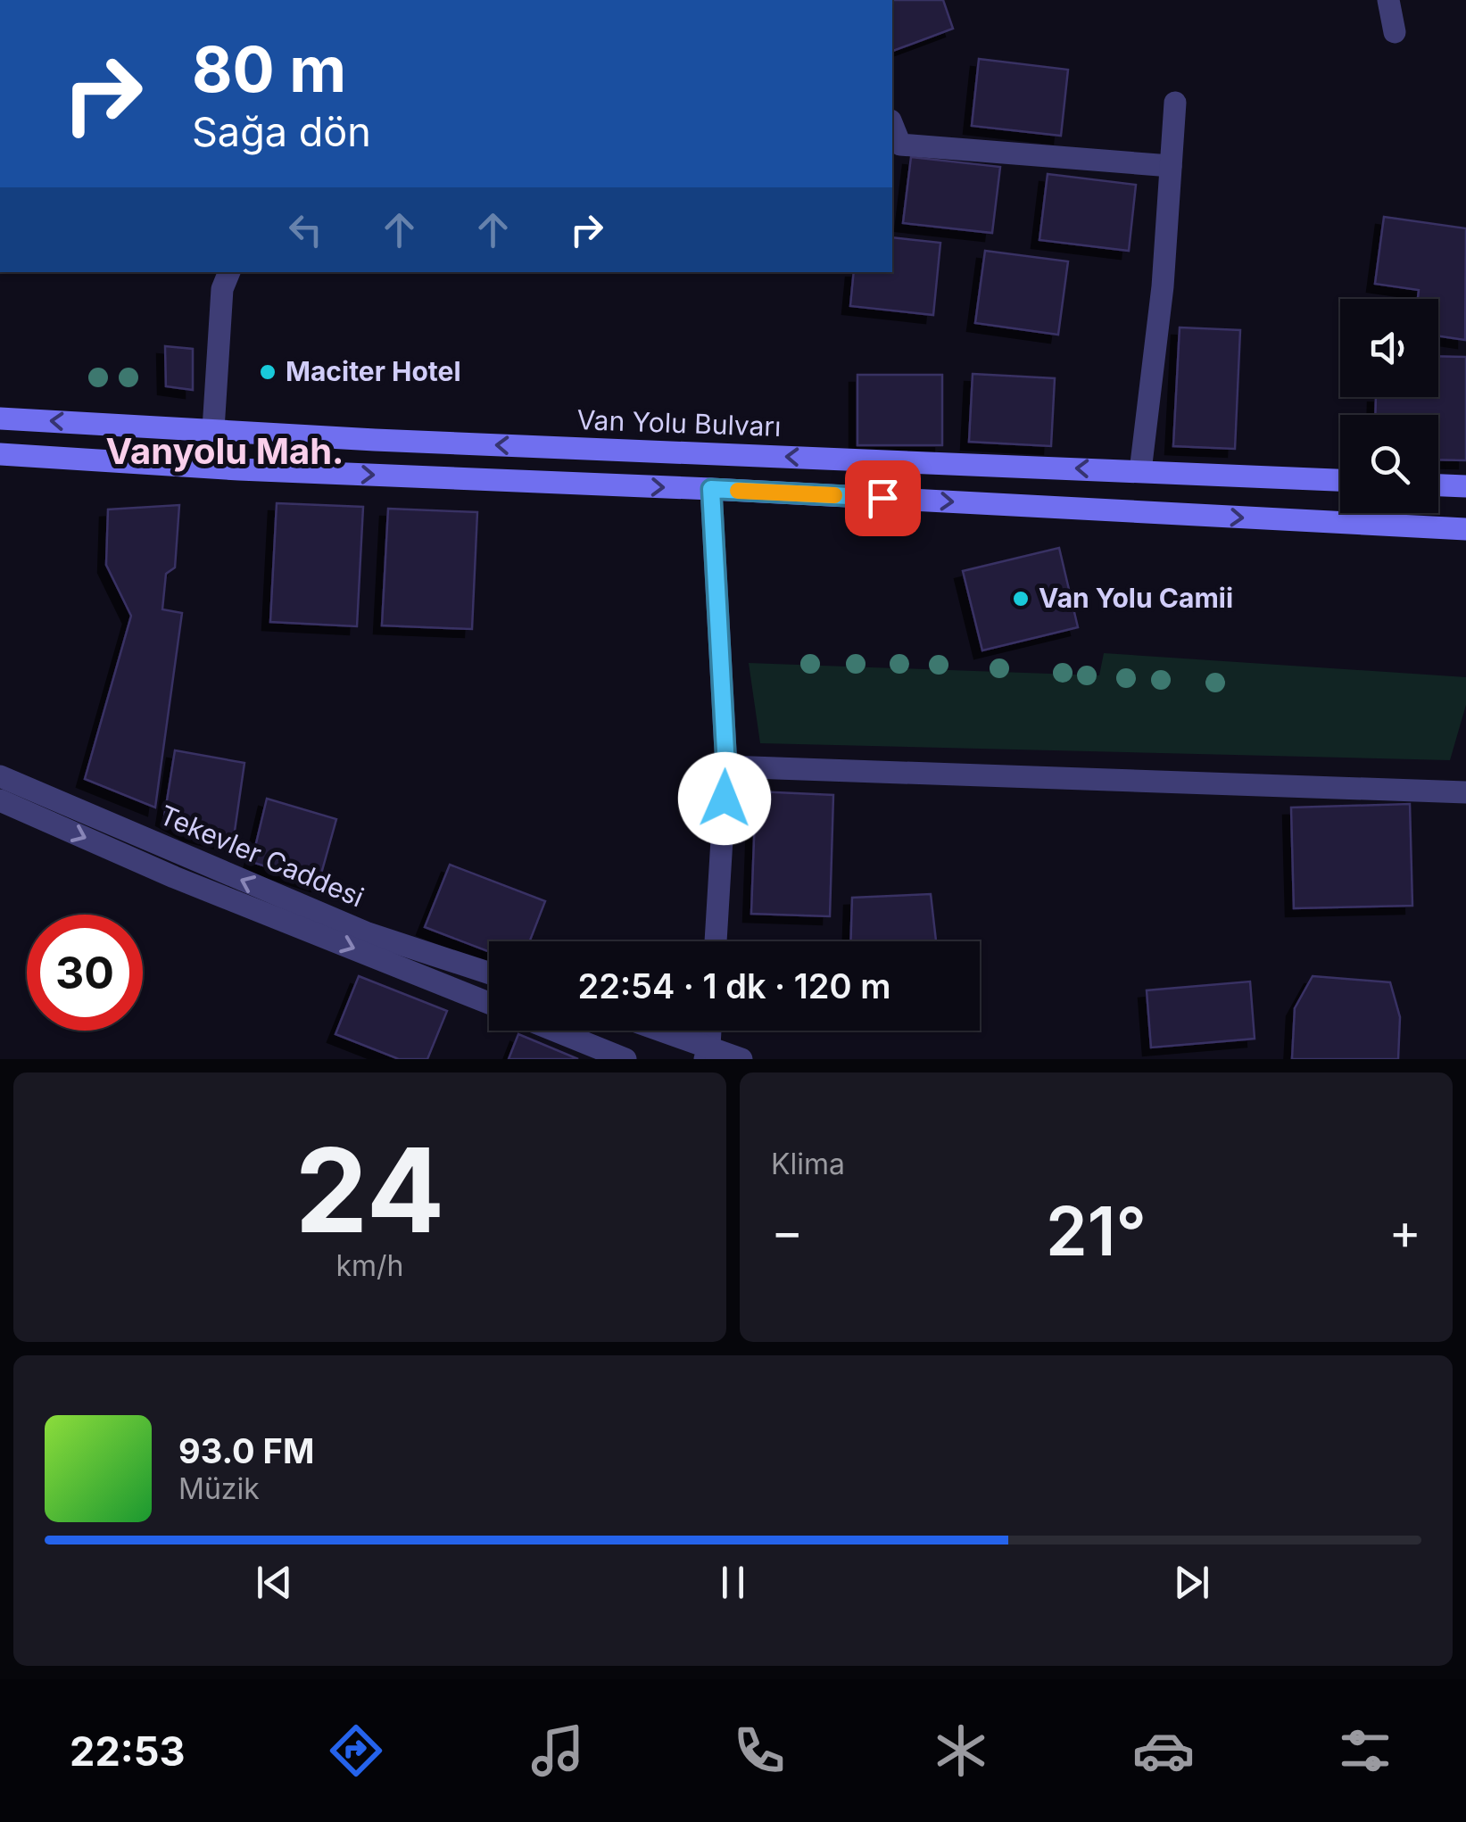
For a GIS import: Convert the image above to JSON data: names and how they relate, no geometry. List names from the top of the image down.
{
  "streets": {
    "main road": ["Van Yolu Bulvarı"],
    "street": ["Tekevler Caddesi"]
  },
  "districts": ["Vanyolu Mah."],
  "places": ["Maciter Hotel", "Van Yolu Camii"],
  "page": {
    "turn": ["80 m", "Sağa dön"],
    "limit": "30",
    "trip": "22:54 · 1 dk · 120 m",
    "tile": [
      ["24", "km/h"],
      "Klima"
    ],
    "heat": ["−", "21°", "+"],
    "song": ["93.0 FM", "Müzik"],
    "tabs": "22:53"
  }
}
